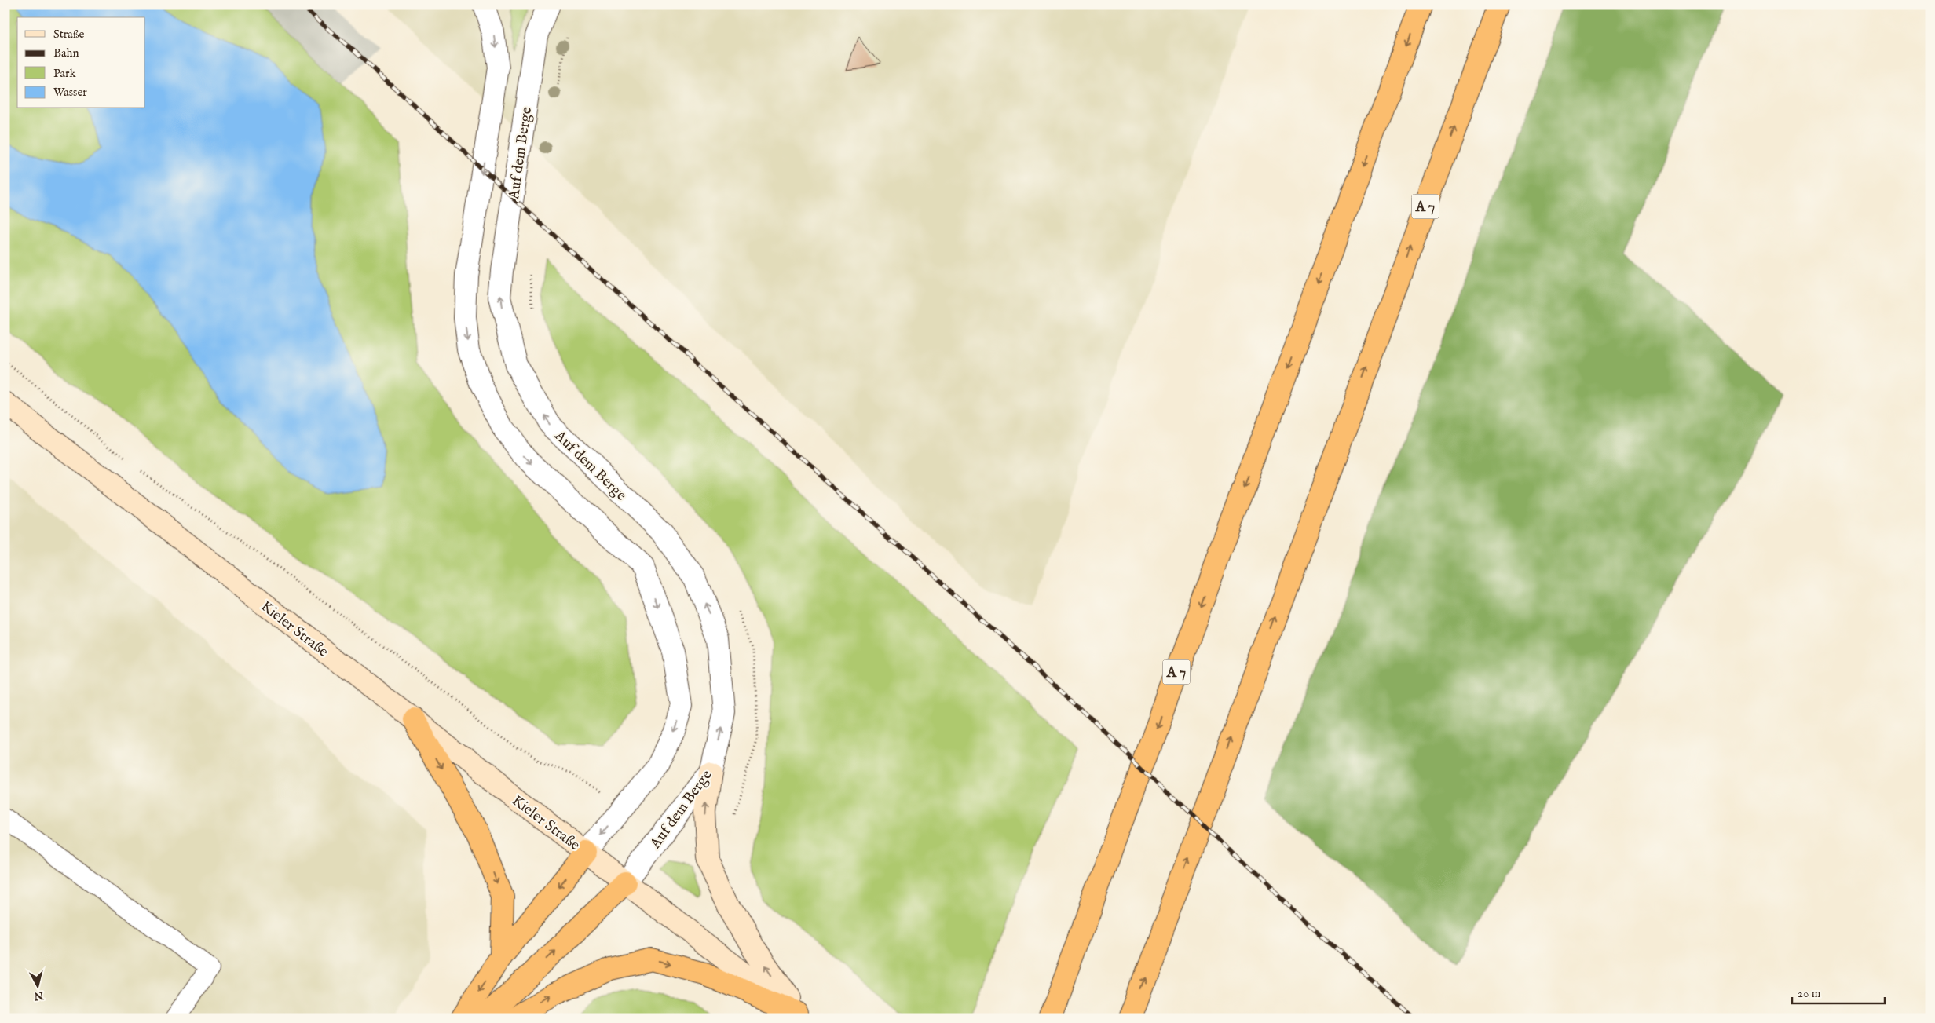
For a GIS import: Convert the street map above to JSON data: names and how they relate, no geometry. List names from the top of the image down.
{
  "streets": {
    "highway": ["A 7"],
    "main road": ["Kieler Straße"],
    "street": ["Auf dem Berge"]
  },
  "crossings": [
    ["Auf dem Berge", "Kieler Straße"]
  ],
  "legend": [
    "Straße",
    "Bahn",
    "Park",
    "Wasser"
  ],
  "scale_bar": "20 m",
  "north": "bottom"
}
